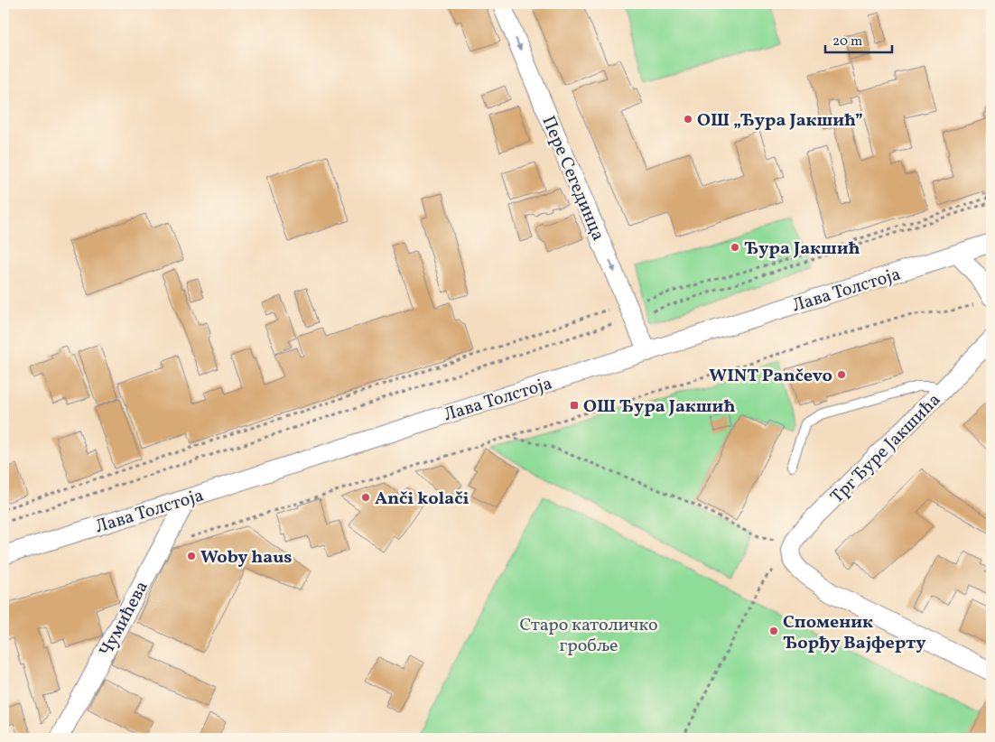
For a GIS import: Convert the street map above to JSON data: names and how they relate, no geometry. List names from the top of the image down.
{
  "streets": {
    "street": [
      "Пере Сегединца",
      "Лава Толстоја",
      "Трг Ђуре Јакшића",
      "Чумићева"
    ]
  },
  "crossings": [
    ["Пере Сегединца", "Лава Толстоја"],
    ["Лава Толстоја", "Чумићева"]
  ],
  "one_way": ["Пере Сегединца"],
  "parks": ["Старо католичко гробље"],
  "places": {
    "other": [
      "ОШ „Ђура Јакшић”",
      "Ђура Јакшић",
      "WINT Pančevo",
      "Anči kolači",
      "Woby haus",
      "Споменик Ђорђу Вајферту"
    ],
    "transit": ["ОШ Ђура Јакшић"]
  },
  "scale_bar": "20 m"
}
